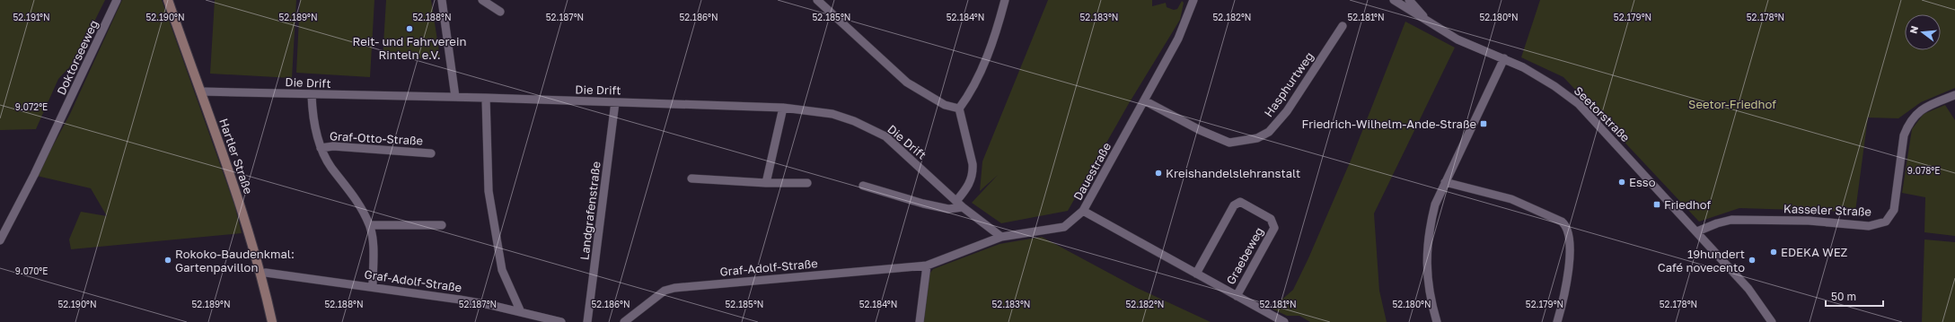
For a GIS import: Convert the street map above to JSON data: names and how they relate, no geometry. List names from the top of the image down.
{
  "streets": {
    "main road": ["Hartler Straße"],
    "street": [
      "Doktorseeweg",
      "Die Drift",
      "Hasphurtweg",
      "Seetorstraße",
      "Graf-Otto-Straße",
      "Dauestraße",
      "Kasseler Straße",
      "Landgrafenstraße",
      "Graebeweg",
      "Graf-Adolf-Straße"
    ]
  },
  "crossings": [
    ["Die Drift", "Graf-Otto-Straße"],
    ["Die Drift", "Hartler Straße"],
    ["Die Drift", "Dauestraße"],
    ["Die Drift", "Landgrafenstraße"],
    ["Hasphurtweg", "Dauestraße"],
    ["Seetorstraße", "Kasseler Straße"],
    ["Graf-Otto-Straße", "Graf-Adolf-Straße"],
    ["Hartler Straße", "Graf-Adolf-Straße"],
    ["Dauestraße", "Graebeweg"],
    ["Dauestraße", "Graf-Adolf-Straße"]
  ],
  "parks": ["Seetor-Friedhof"],
  "places": {
    "other": [
      "Reit- und Fahrverein Rinteln e.V.",
      "Kreishandelslehranstalt",
      "Esso",
      "EDEKA WEZ",
      "Rokoko-Baudenkmal: Gartenpavillon",
      "19hundert Café novecento"
    ],
    "transit": ["Friedrich-Wilhelm-Ande-Straße", "Friedhof"]
  },
  "scale_bar": "50 m",
  "north": "left",
  "coordinates": [
    "52.191°N",
    "52.190°N",
    "52.189°N",
    "52.188°N",
    "52.187°N",
    "52.186°N",
    "52.185°N",
    "52.184°N",
    "52.183°N",
    "52.182°N",
    "52.181°N",
    "52.180°N",
    "52.179°N",
    "52.178°N",
    "9.072°E",
    "9.078°E",
    "9.070°E"
  ]
}
